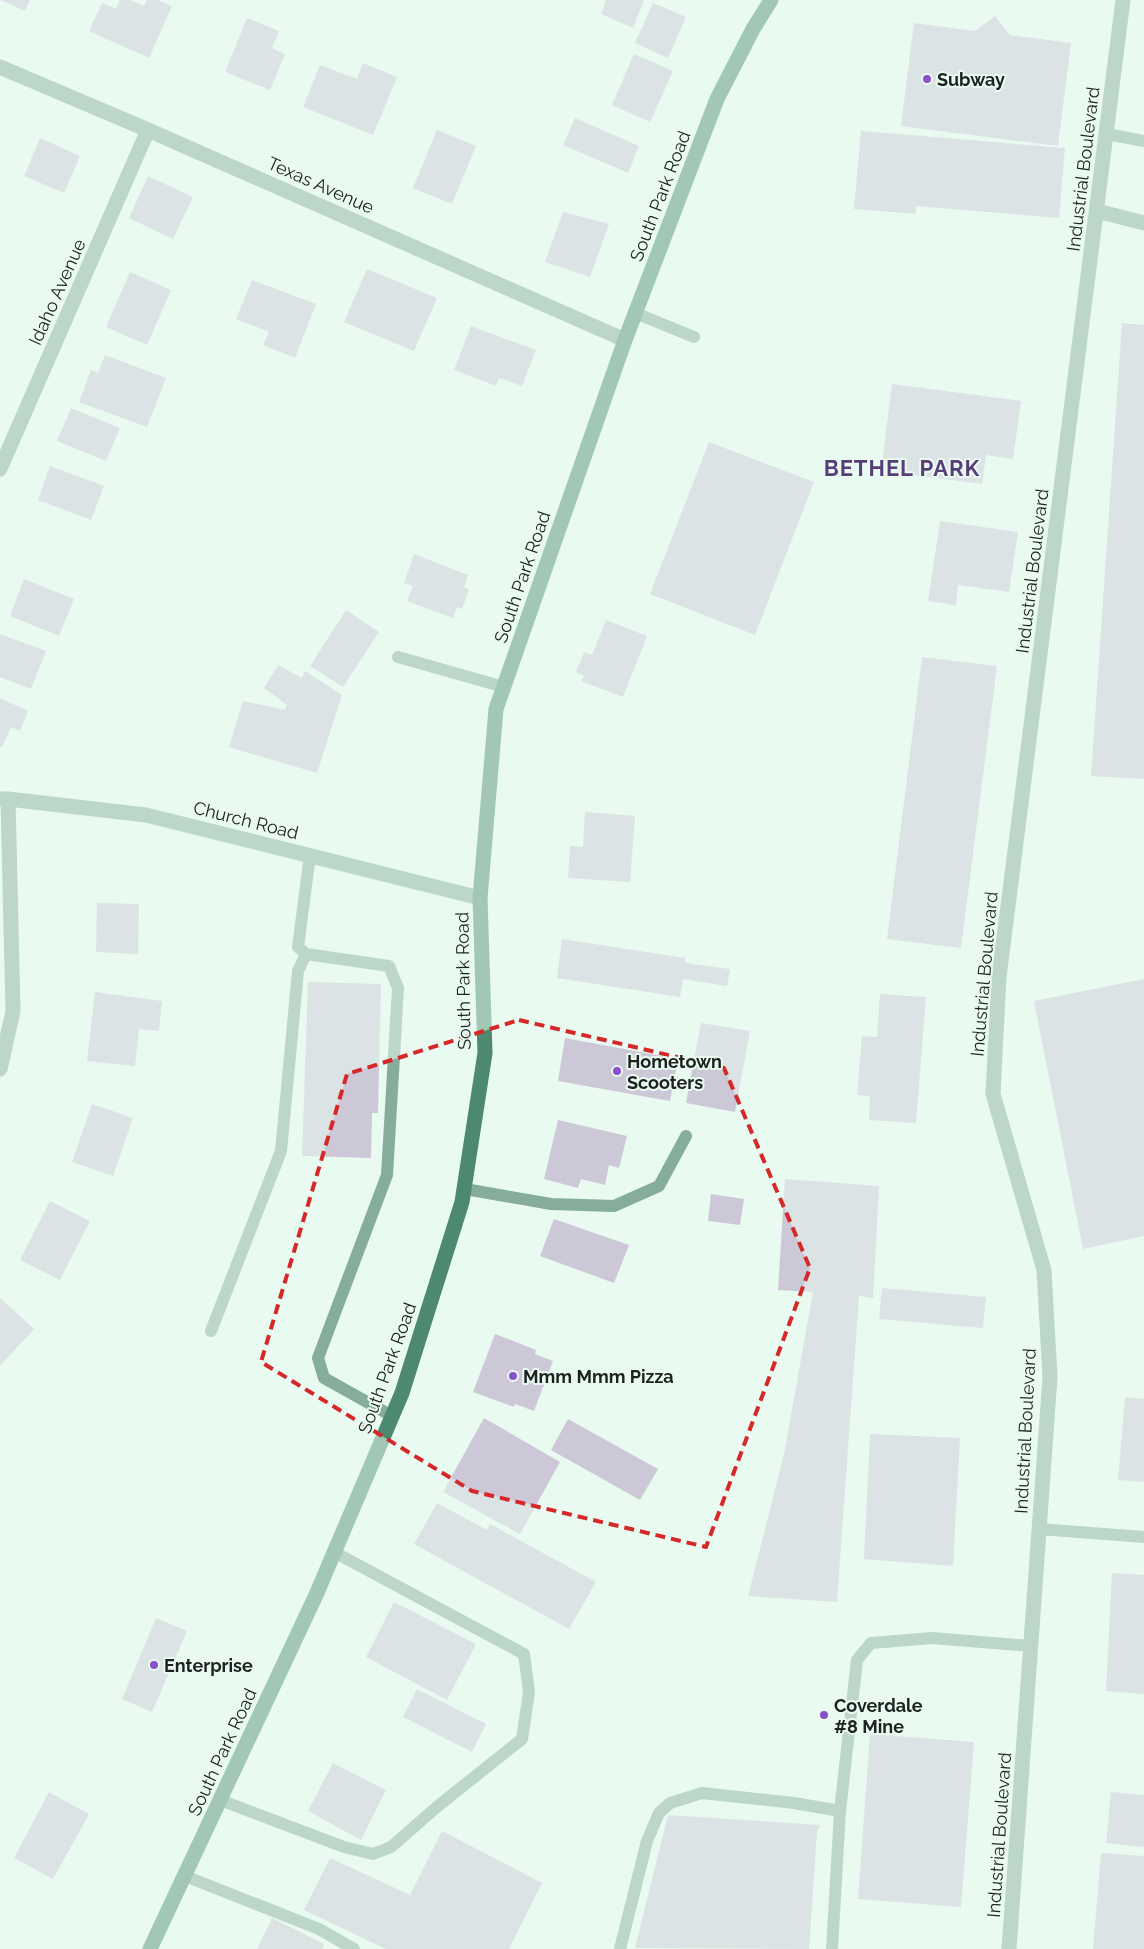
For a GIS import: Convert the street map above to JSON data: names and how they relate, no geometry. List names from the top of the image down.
{
  "streets": {
    "main road": ["South Park Road"],
    "street": [
      "Industrial Boulevard",
      "Texas Avenue",
      "Idaho Avenue",
      "Church Road"
    ]
  },
  "crossings": [
    ["Texas Avenue", "South Park Road"],
    ["Texas Avenue", "Idaho Avenue"],
    ["South Park Road", "Church Road"]
  ],
  "districts": ["BETHEL PARK"],
  "places": [
    "Subway",
    "Hometown Scooters",
    "Mmm Mmm Pizza",
    "Enterprise",
    "Coverdale #8 Mine"
  ]
}
